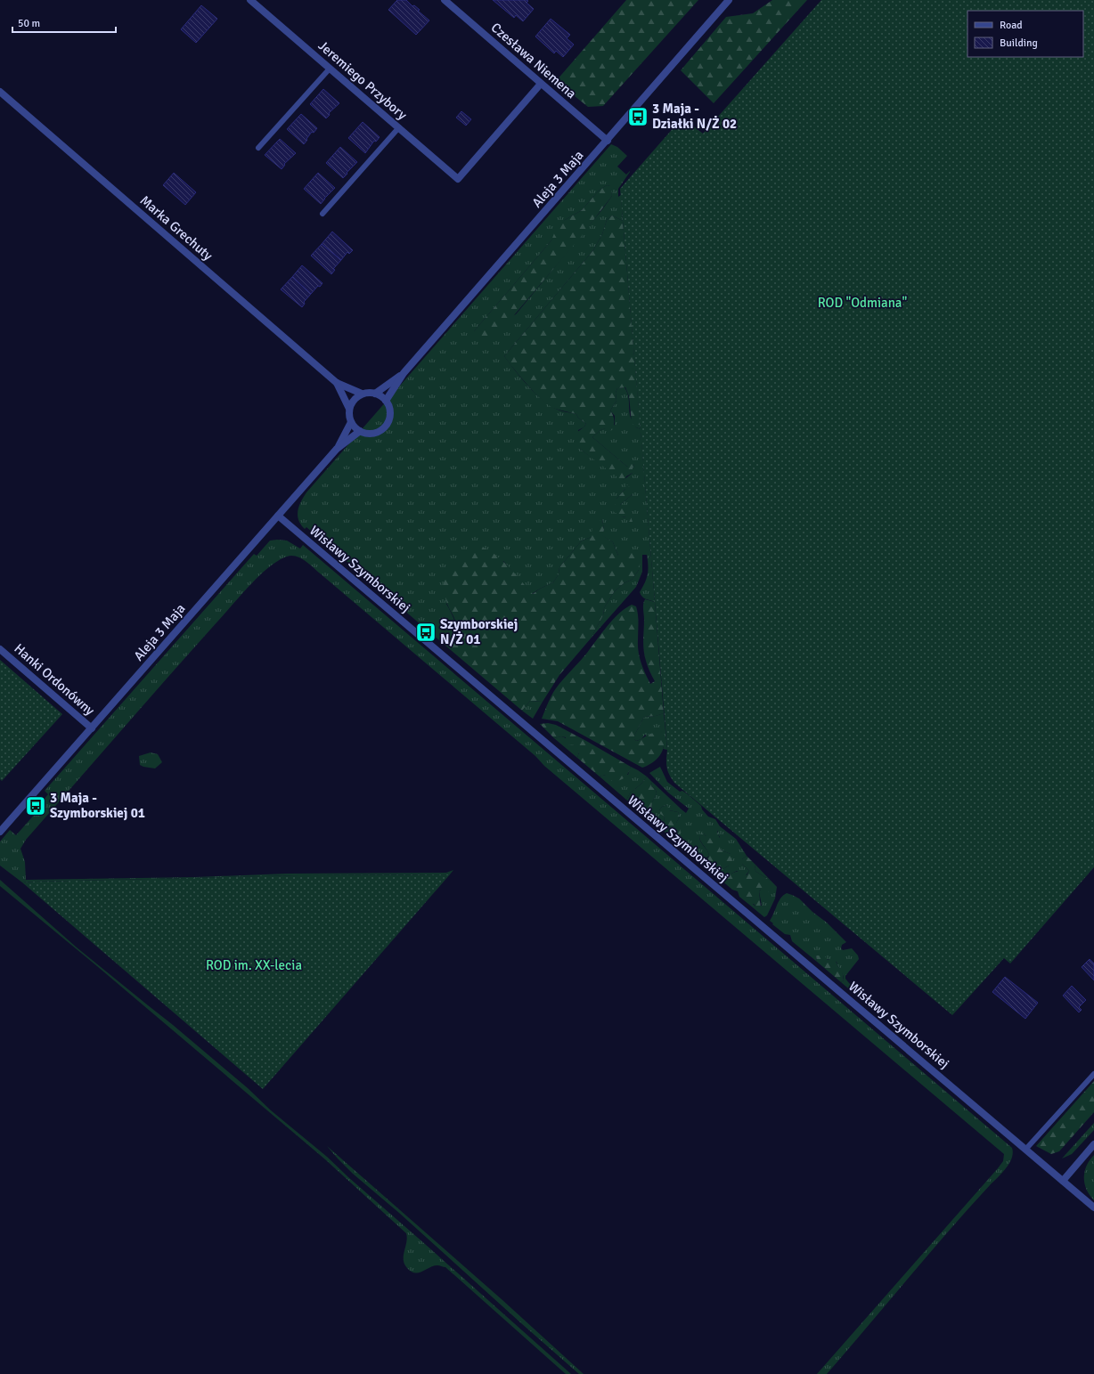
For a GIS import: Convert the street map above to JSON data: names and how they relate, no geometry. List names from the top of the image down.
{
  "streets": {
    "street": [
      "Czesława Niemena",
      "Jeremiego Przybory",
      "Aleja 3 Maja",
      "Marka Grechuty",
      "Wisławy Szymborskiej",
      "Hanki Ordonówny"
    ]
  },
  "crossings": [
    ["Czesława Niemena", "Jeremiego Przybory"],
    ["Czesława Niemena", "Aleja 3 Maja"],
    ["Aleja 3 Maja", "Marka Grechuty"],
    ["Aleja 3 Maja", "Wisławy Szymborskiej"],
    ["Aleja 3 Maja", "Hanki Ordonówny"]
  ],
  "parks": ["ROD \"Odmiana\"", "ROD im. XX-lecia"],
  "places": {
    "bus stop": ["3 Maja - Działki N/Ż 02", "Szymborskiej N/Ż 01", "3 Maja - Szymborskiej 01"]
  },
  "legend": ["Road", "Building"],
  "scale_bar": "50 m"
}
